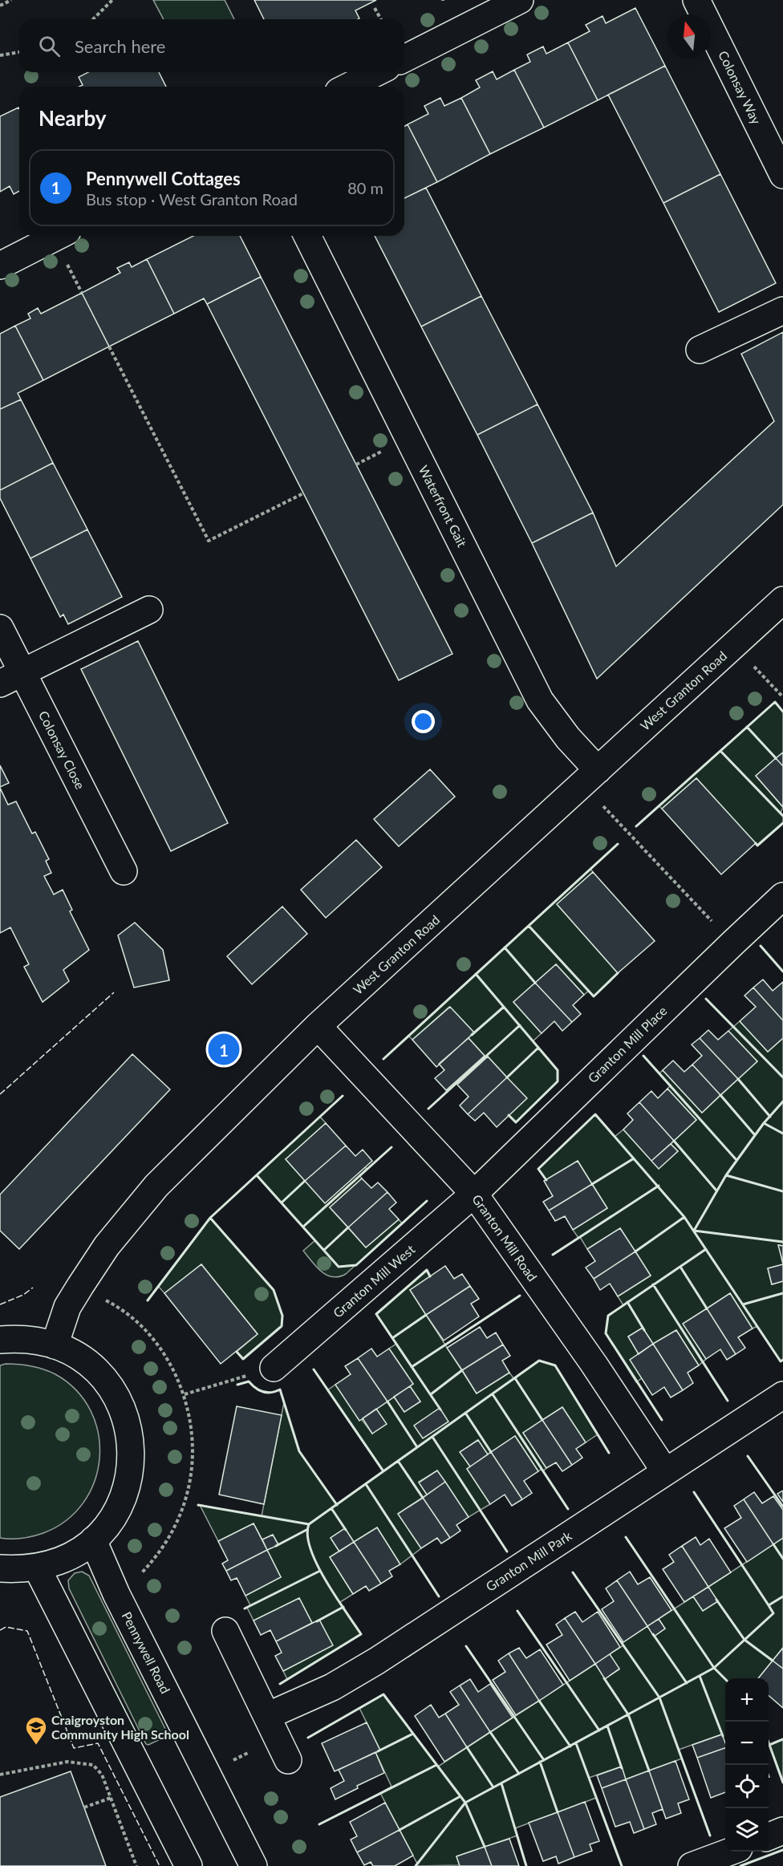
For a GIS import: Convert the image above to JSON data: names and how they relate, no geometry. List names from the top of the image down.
{
  "streets": {
    "street": [
      "Colonsay Way",
      "Waterfront Gait",
      "West Granton Road",
      "Colonsay Close",
      "Granton Mill Place",
      "Granton Mill Road",
      "Granton Mill West",
      "Granton Mill Park",
      "Pennywell Road"
    ]
  },
  "crossings": [
    ["Waterfront Gait", "West Granton Road"],
    ["West Granton Road", "Granton Mill Road"],
    ["Granton Mill Place", "Granton Mill Road"],
    ["Granton Mill Place", "Granton Mill West"],
    ["Granton Mill Road", "Granton Mill West"],
    ["Granton Mill Road", "Granton Mill Park"]
  ],
  "places": {
    "school or university": ["Craigroyston Community High School"]
  },
  "north": "top",
  "page": {
    "search": "Search here",
    "heading": "Nearby",
    "list": [
      {
        "mark": "1",
        "name": "Pennywell Cottages",
        "note": "Bus stop · West Granton Road",
        "value": "80 m"
      }
    ],
    "pins": "1",
    "map_buttons": ["+", "−"]
  }
}
